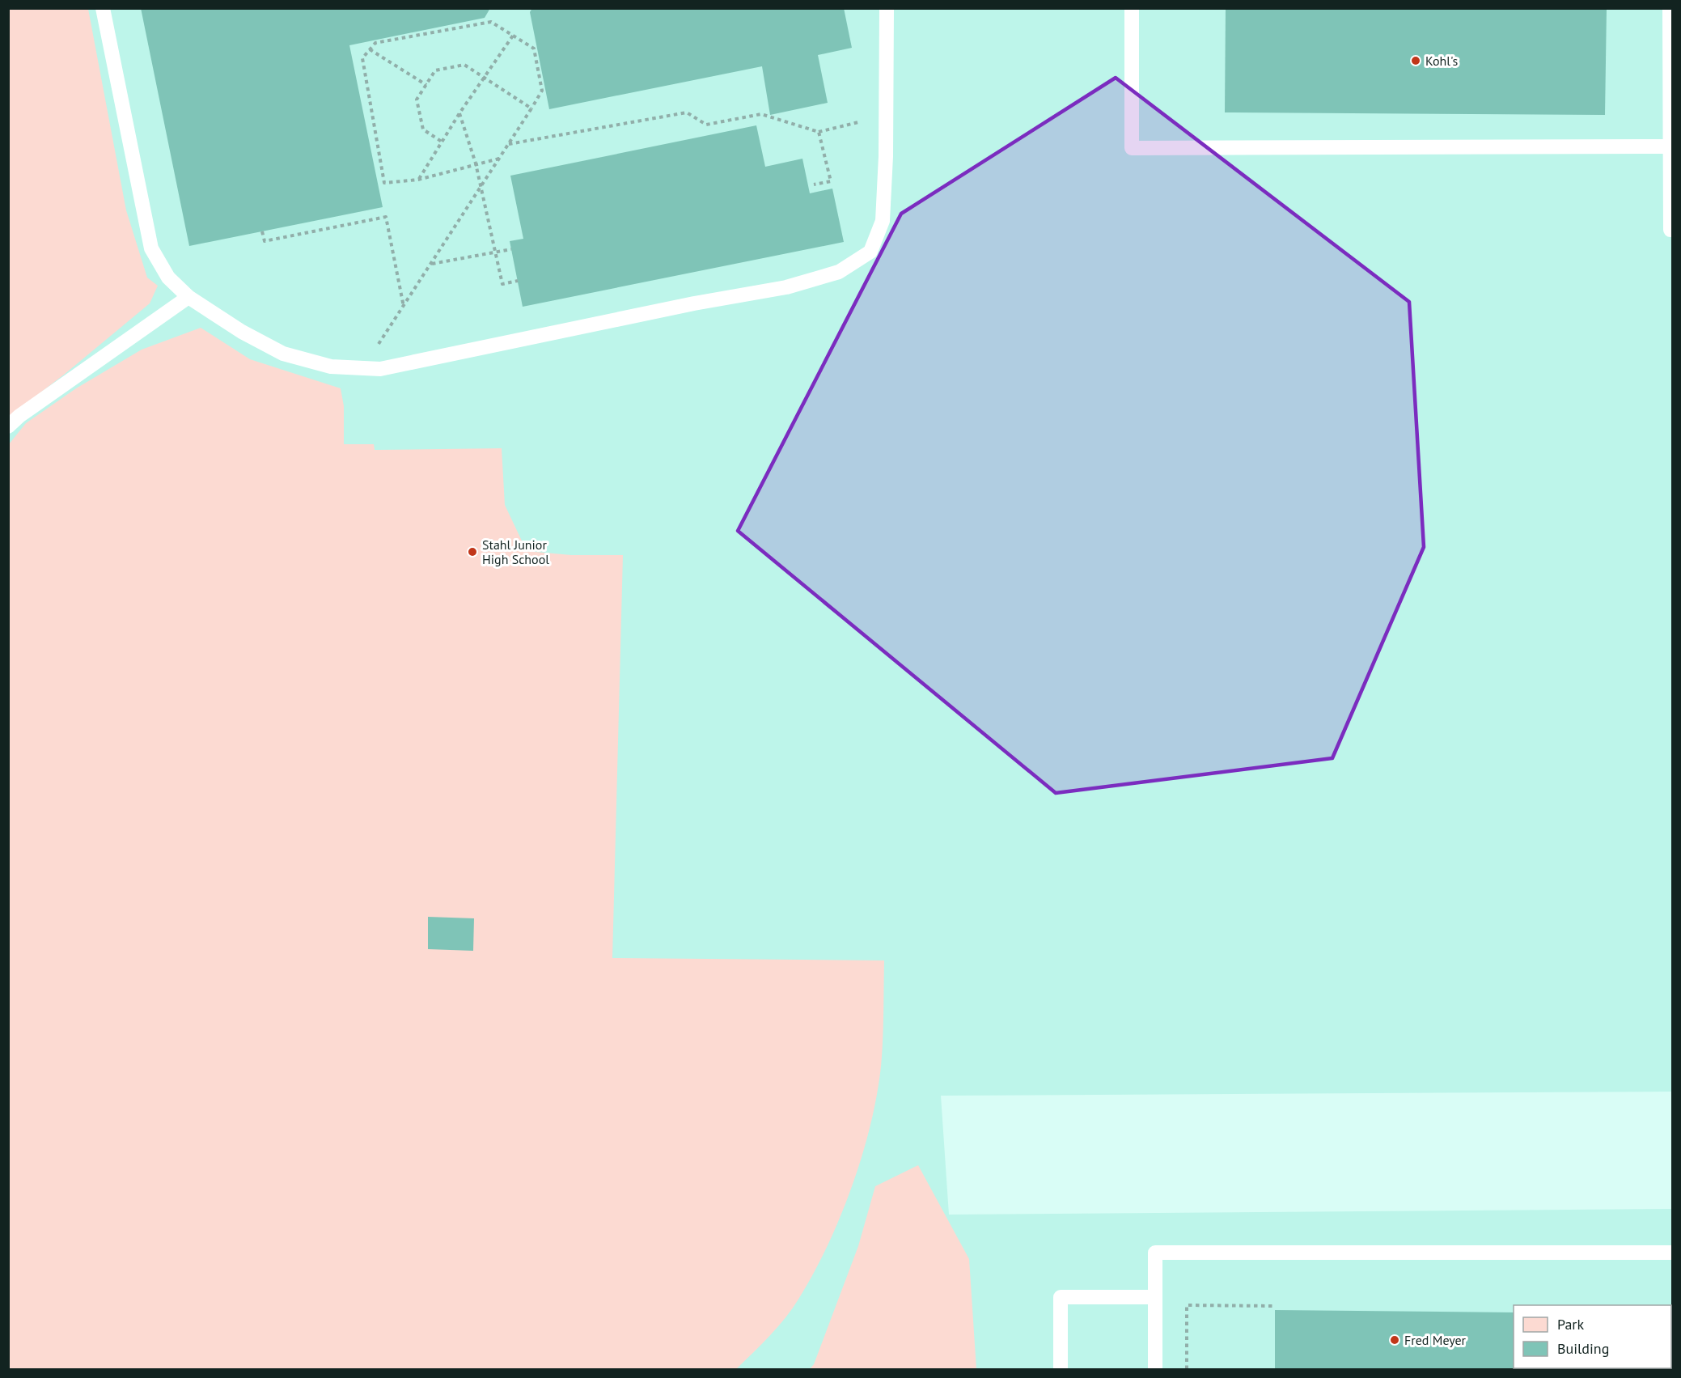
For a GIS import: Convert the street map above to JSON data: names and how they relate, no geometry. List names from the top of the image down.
{
  "places": ["Kohl's", "Stahl Junior High School", "Fred Meyer"],
  "legend": ["Park", "Building"]
}
